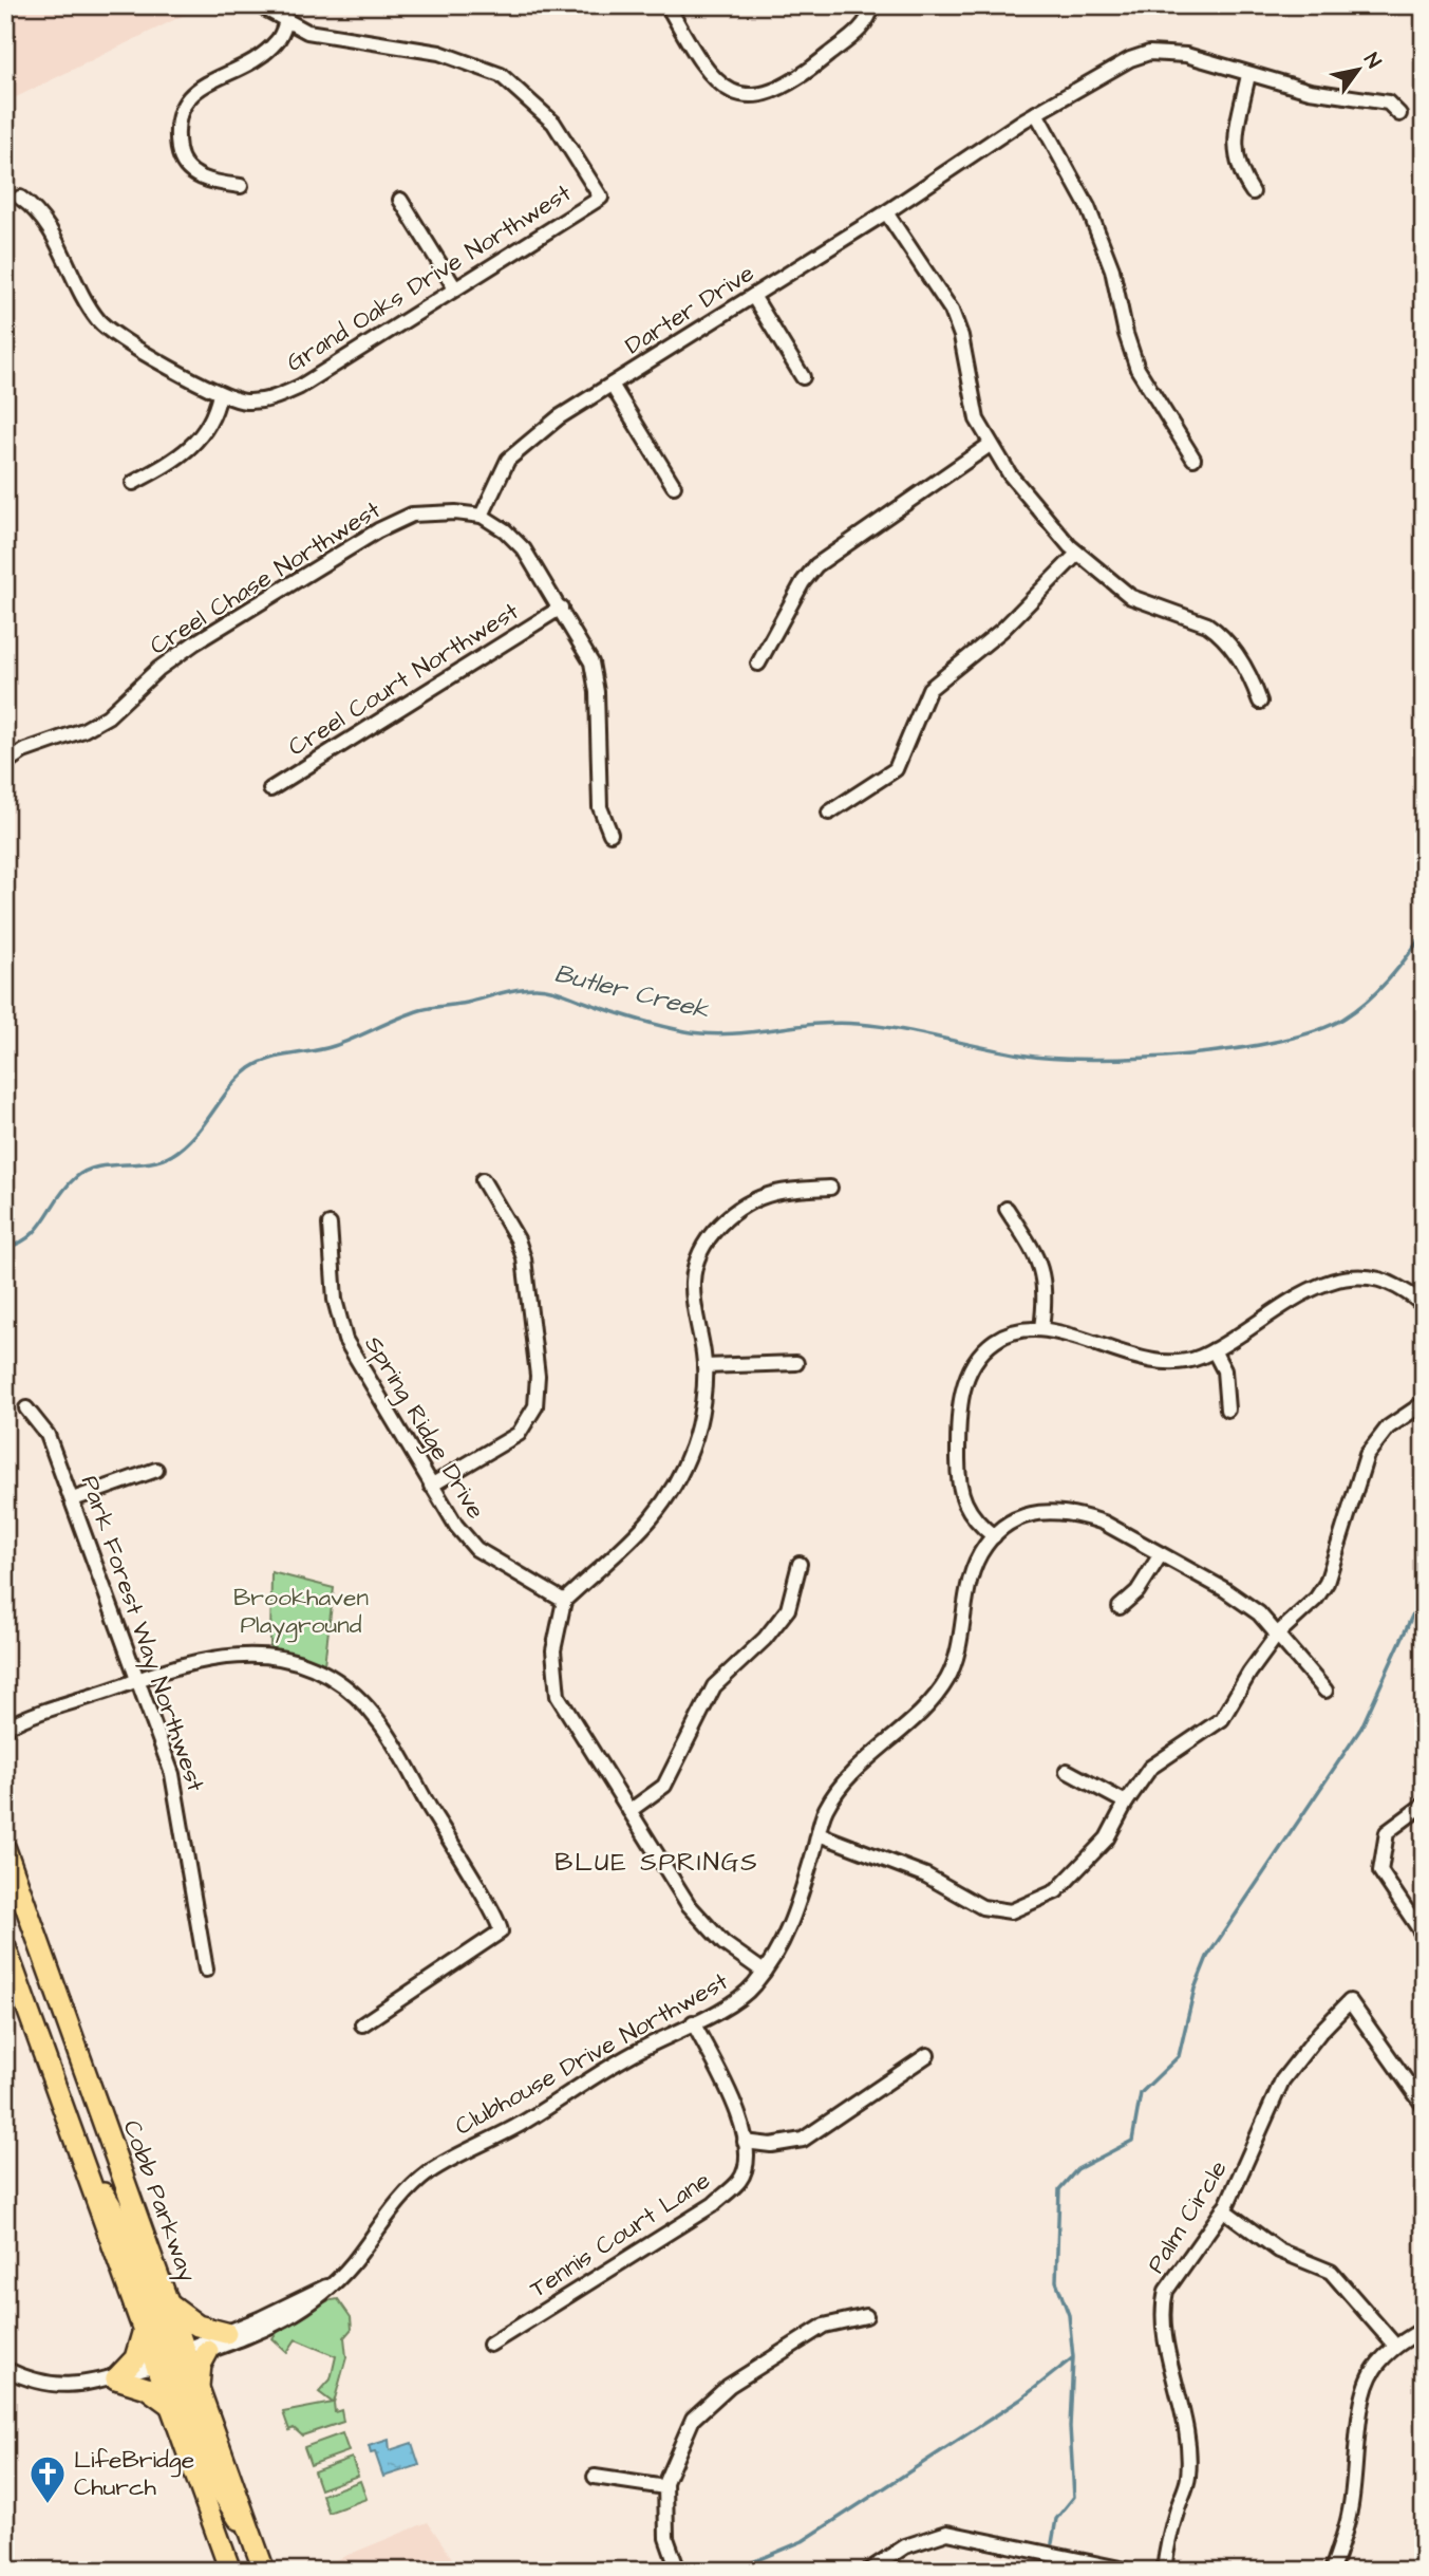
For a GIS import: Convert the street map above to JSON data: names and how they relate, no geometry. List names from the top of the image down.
{
  "streets": {
    "main road": ["Cobb Parkway"],
    "street": [
      "Grand Oaks Drive Northwest",
      "Darter Drive",
      "Creel Chase Northwest",
      "Creel Court Northwest",
      "Spring Ridge Drive",
      "Park Forest Way Northwest",
      "Clubhouse Drive Northwest",
      "Palm Circle",
      "Tennis Court Lane"
    ]
  },
  "crossings": [
    ["Darter Drive", "Creel Chase Northwest"],
    ["Clubhouse Drive Northwest", "Cobb Parkway"],
    ["Clubhouse Drive Northwest", "Tennis Court Lane"]
  ],
  "districts": ["BLUE SPRINGS"],
  "water": ["Butler Creek"],
  "parks": ["Brookhaven Playground"],
  "places": {
    "church": ["LifeBridge Church"]
  },
  "north": "top right"
}
